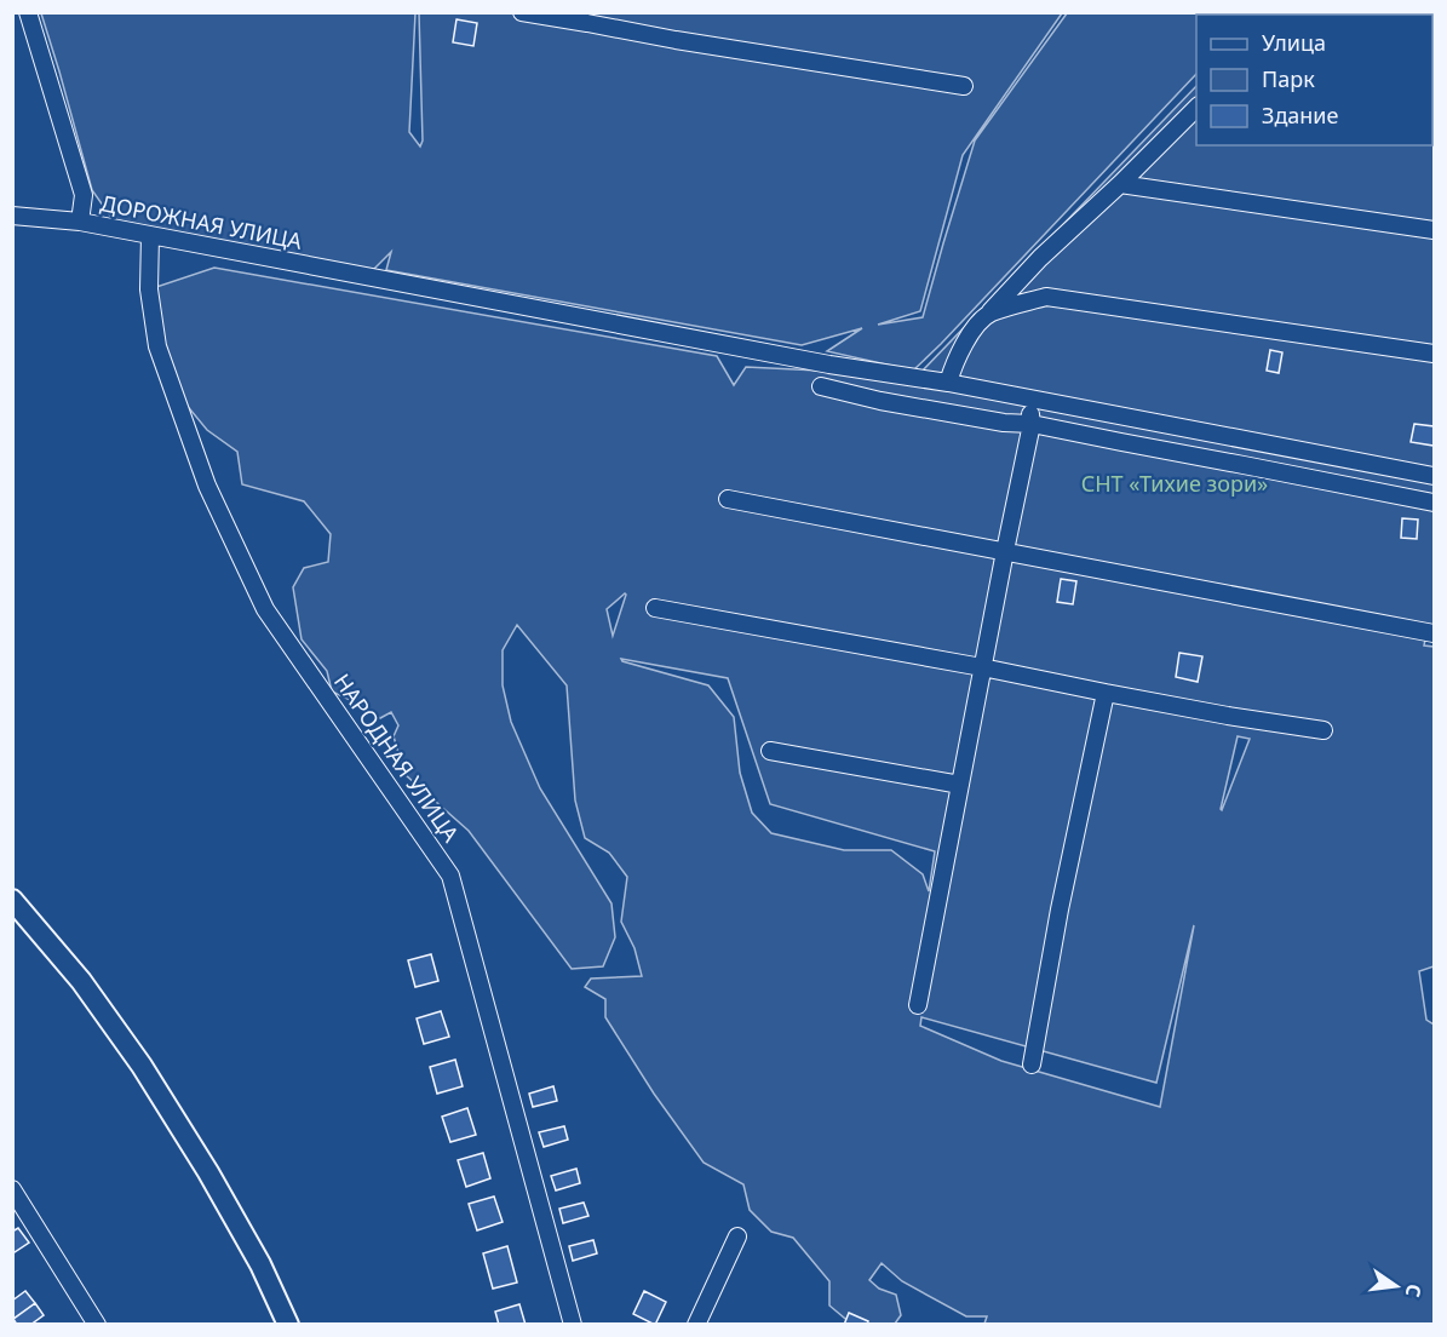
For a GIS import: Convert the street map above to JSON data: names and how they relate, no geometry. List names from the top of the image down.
{
  "streets": {
    "street": ["ДОРОЖНАЯ УЛИЦА", "НАРОДНАЯ УЛИЦА"]
  },
  "crossings": [
    ["ДОРОЖНАЯ УЛИЦА", "НАРОДНАЯ УЛИЦА"]
  ],
  "parks": ["СНТ «Тихие зори»"],
  "legend": ["Улица", "Парк", "Здание"],
  "north": "right"
}
